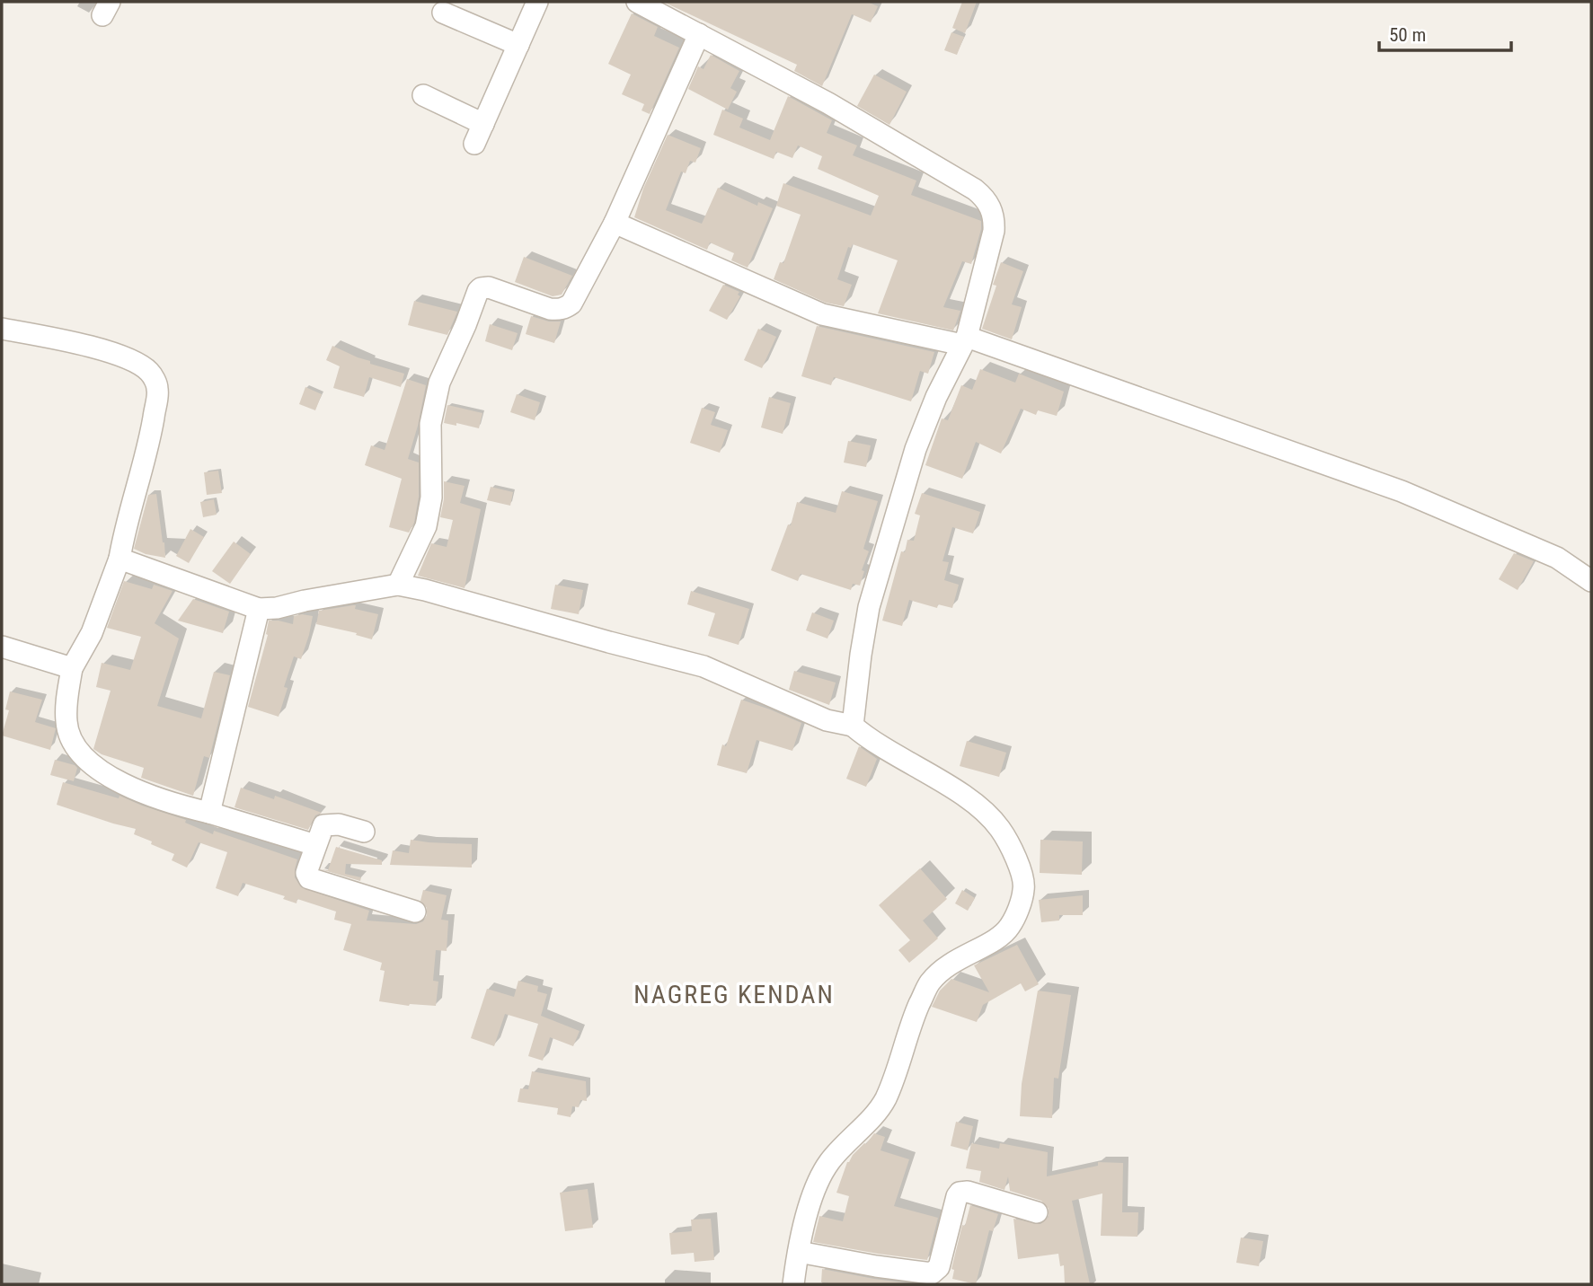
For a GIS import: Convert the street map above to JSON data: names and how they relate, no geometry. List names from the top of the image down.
{
  "districts": ["NAGREG KENDAN"],
  "scale_bar": "50 m"
}
